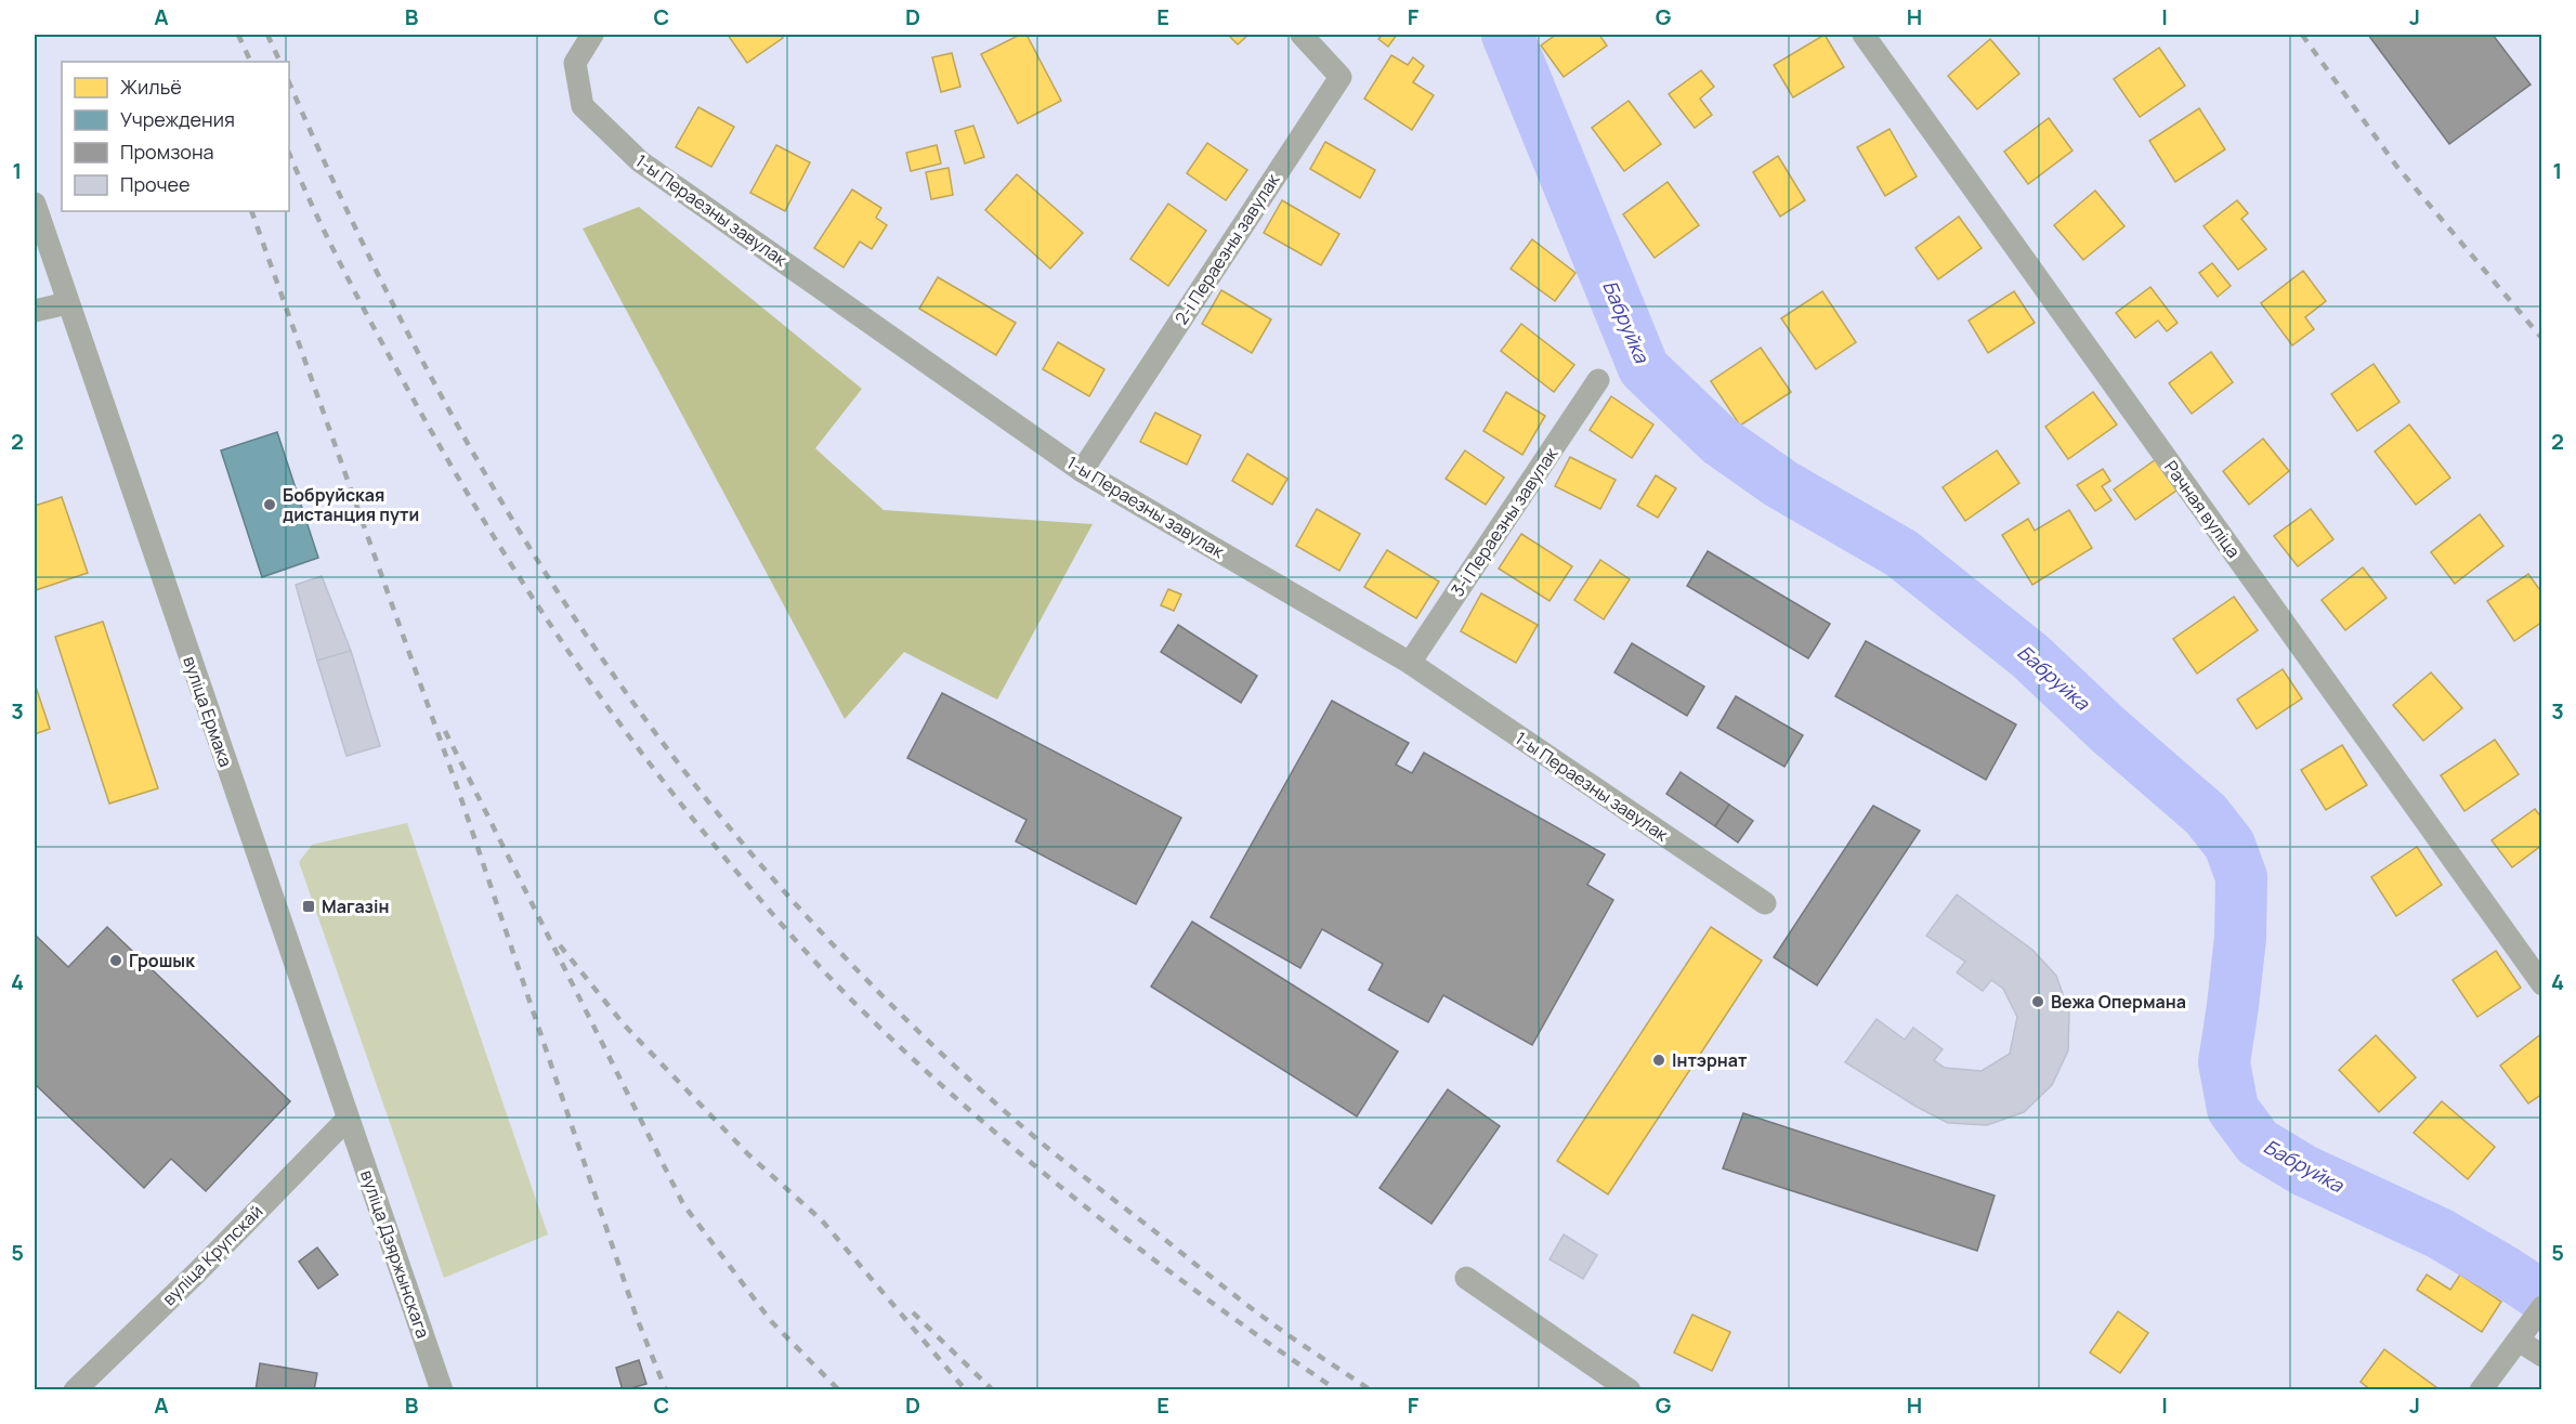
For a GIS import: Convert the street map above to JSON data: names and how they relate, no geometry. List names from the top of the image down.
{
  "streets": {
    "street": [
      "1-ы Пераезны завулак",
      "2-і Пераезны завулак",
      "Рачная вуліца",
      "3-і Пераезны завулак",
      "вуліца Ермака",
      "вуліца Дзяржынскага",
      "вуліца Крупскай"
    ]
  },
  "crossings": [
    ["1-ы Пераезны завулак", "2-і Пераезны завулак"],
    ["1-ы Пераезны завулак", "3-і Пераезны завулак"],
    ["вуліца Ермака", "вуліца Дзяржынскага"],
    ["вуліца Ермака", "вуліца Крупскай"],
    ["вуліца Дзяржынскага", "вуліца Крупскай"]
  ],
  "water": ["Бабруйка"],
  "places": {
    "other": [
      "Бобруйская дистанция пути",
      "Грошык",
      "Вежа Опермана",
      "Інтэрнат"
    ],
    "transit": ["Магазін"]
  },
  "legend": [
    "Жильё",
    "Учреждения",
    "Промзона",
    "Прочее"
  ],
  "grid": {
    "columns": [
      "A",
      "B",
      "C",
      "D",
      "E",
      "F",
      "G",
      "H",
      "I",
      "J"
    ],
    "rows": [
      "1",
      "2",
      "3",
      "4",
      "5"
    ]
  }
}
